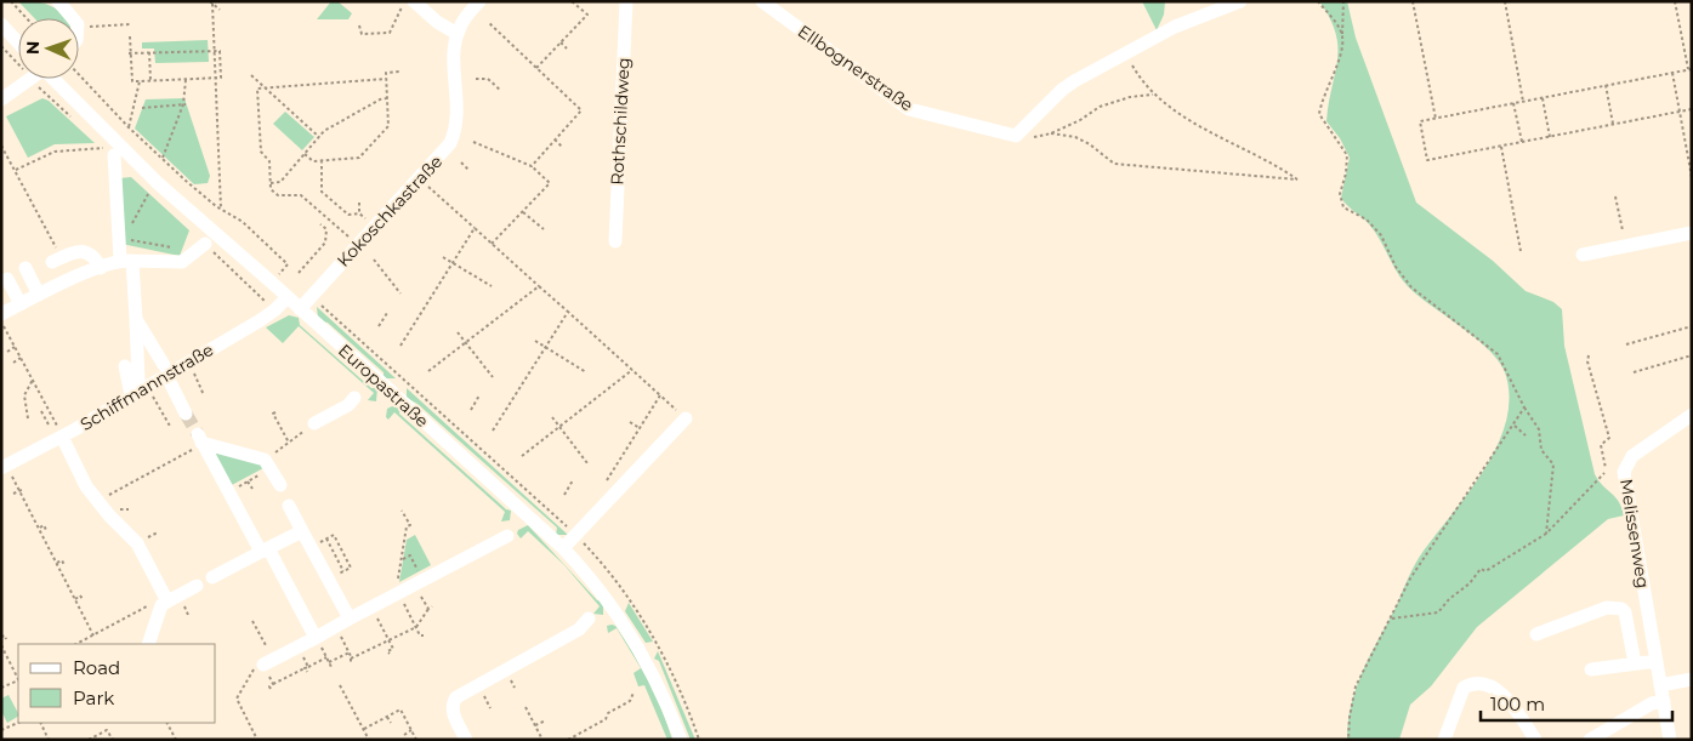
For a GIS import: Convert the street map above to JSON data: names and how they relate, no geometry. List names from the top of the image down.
{
  "streets": {
    "street": [
      "Ellbognerstraße",
      "Rothschildweg",
      "Kokoschkastraße",
      "Europastraße",
      "Schiffmannstraße",
      "Melissenweg"
    ]
  },
  "crossings": [
    ["Kokoschkastraße", "Europastraße"],
    ["Europastraße", "Schiffmannstraße"]
  ],
  "legend": ["Road", "Park"],
  "scale_bar": "100 m",
  "north": "left"
}
